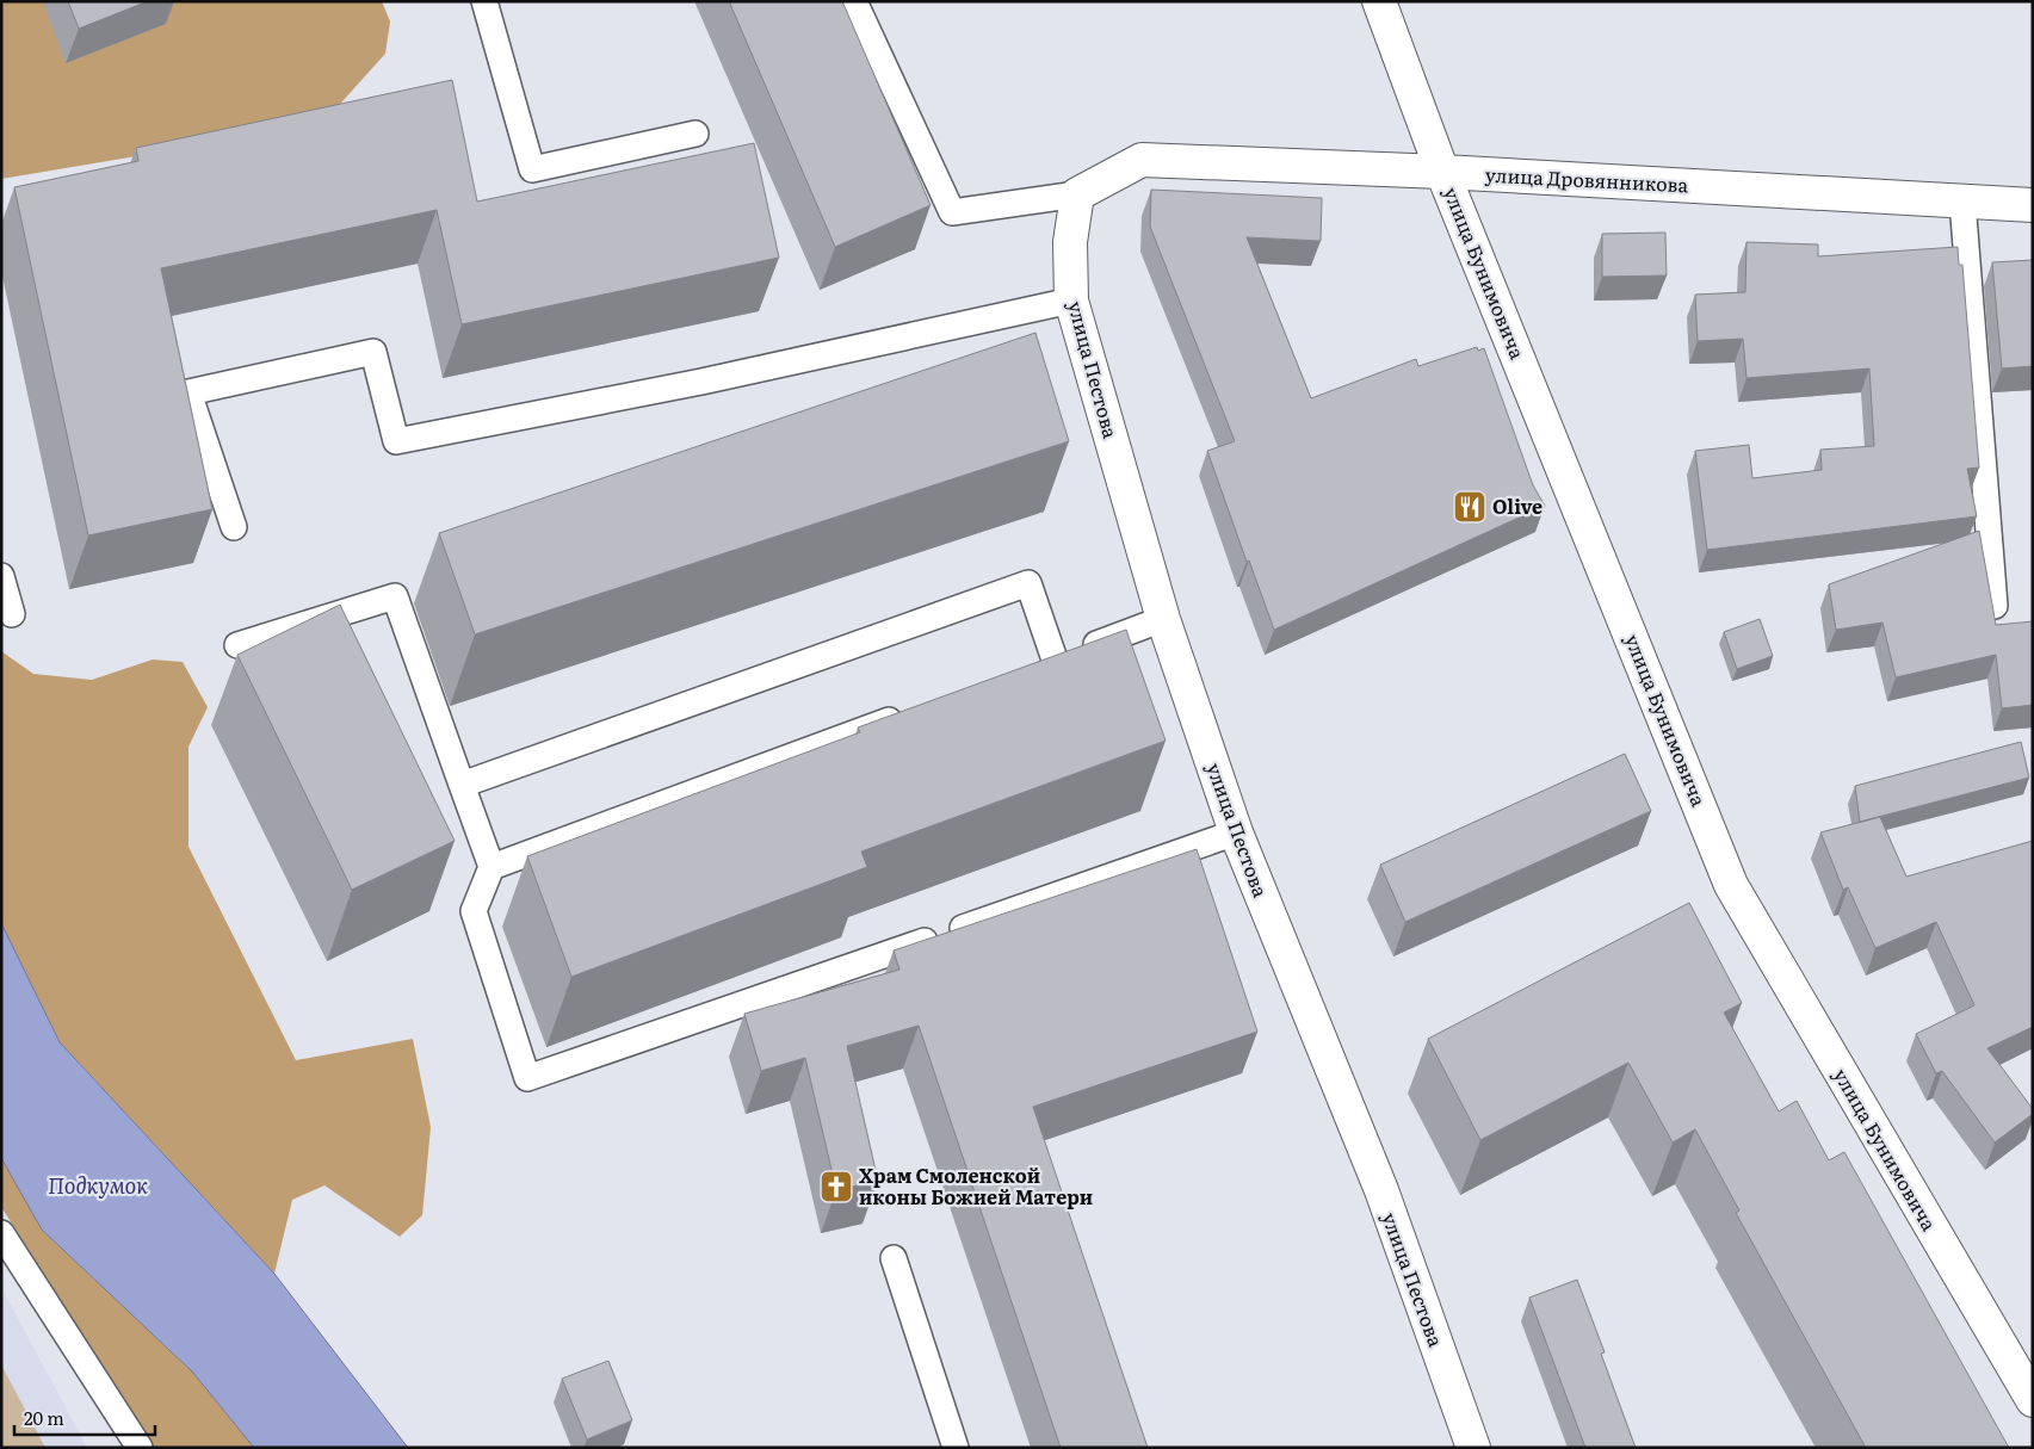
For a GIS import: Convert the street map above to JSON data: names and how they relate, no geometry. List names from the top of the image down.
{
  "streets": {
    "street": ["улица Дровянникова", "улица Бунимовича", "улица Пестова"]
  },
  "crossings": [
    ["улица Дровянникова", "улица Бунимовича"],
    ["улица Дровянникова", "улица Пестова"]
  ],
  "water": ["Подкумок"],
  "places": {
    "restaurant": ["Olive"],
    "church": ["Храм Смоленской иконы Божией Матери"]
  },
  "scale_bar": "20 m"
}
